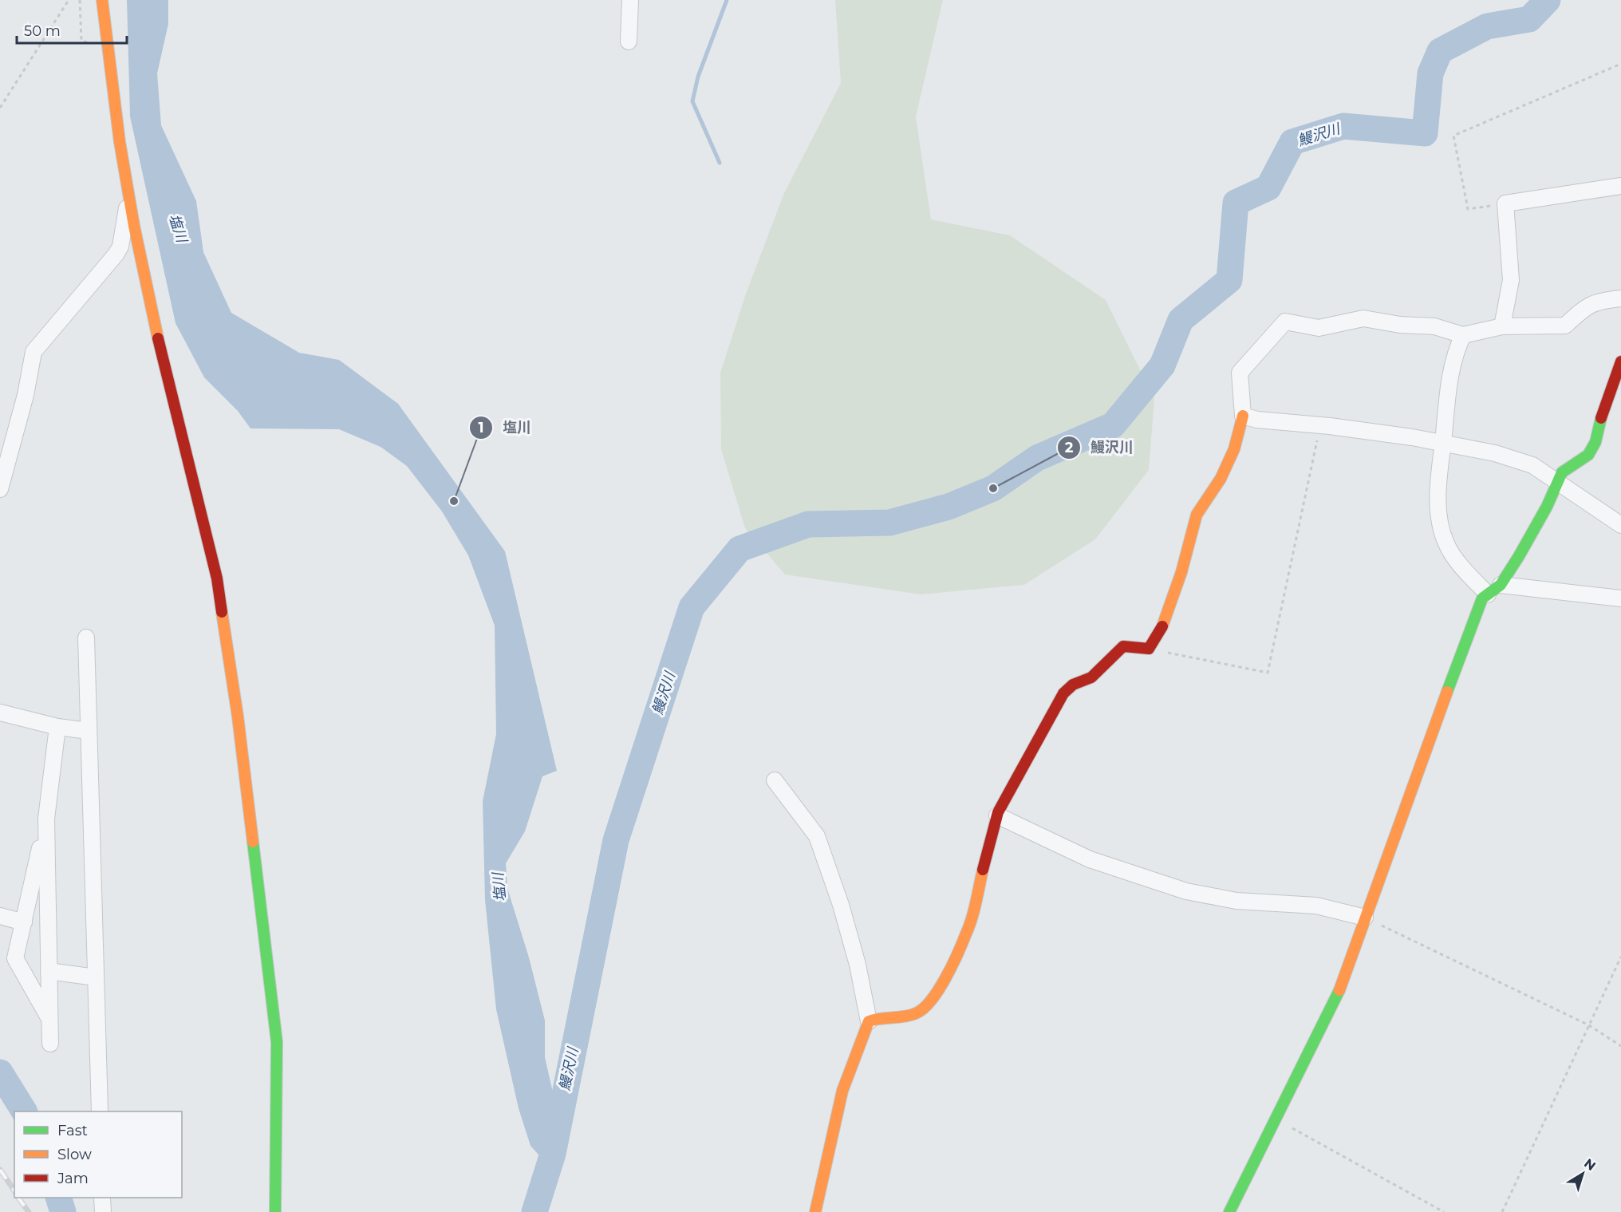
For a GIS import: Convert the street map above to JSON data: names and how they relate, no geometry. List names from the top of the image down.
{
  "water": ["鰻沢川", "塩川"],
  "places": ["鰻沢川", "塩川"],
  "legend": ["Fast", "Slow", "Jam"],
  "scale_bar": "50 m",
  "north": "top right"
}
